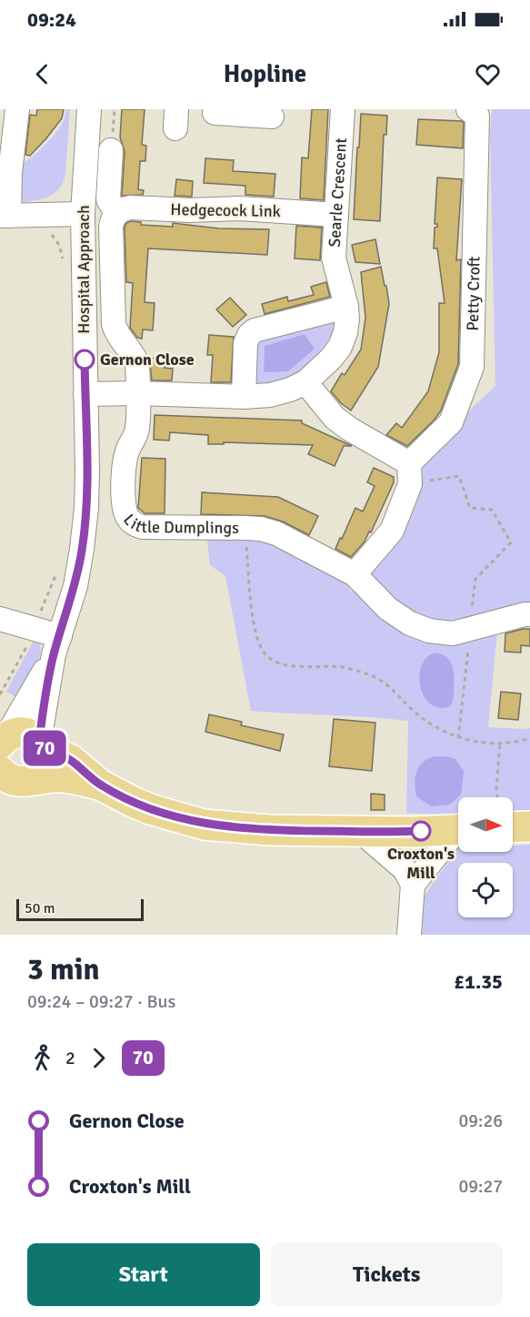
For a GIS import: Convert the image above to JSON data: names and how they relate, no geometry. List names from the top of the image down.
{
  "streets": {
    "street": [
      "Searle Crescent",
      "Hedgecock Link",
      "Hospital Approach",
      "Petty Croft",
      "Little Dumplings"
    ]
  },
  "crossings": [
    ["Searle Crescent", "Hedgecock Link"],
    ["Searle Crescent", "Hospital Approach"],
    ["Searle Crescent", "Little Dumplings"],
    ["Petty Croft", "Little Dumplings"]
  ],
  "places": ["Gernon Close", "Croxton's Mill"],
  "lines": ["bus line 70"],
  "scale_bar": "50 m",
  "north": "right",
  "page": {
    "status": "09:24",
    "header": "Hopline",
    "on_map": "70",
    "scale": "50 m",
    "heading": ["3 min", "09:24 – 09:27 · Bus", "£1.35"],
    "legs": ["2", "70"],
    "list": [
      {
        "name": "Gernon Close",
        "value": "09:26"
      },
      {
        "name": "Croxton's Mill",
        "value": "09:27"
      }
    ],
    "buttons": ["Start", "Tickets"]
  }
}
